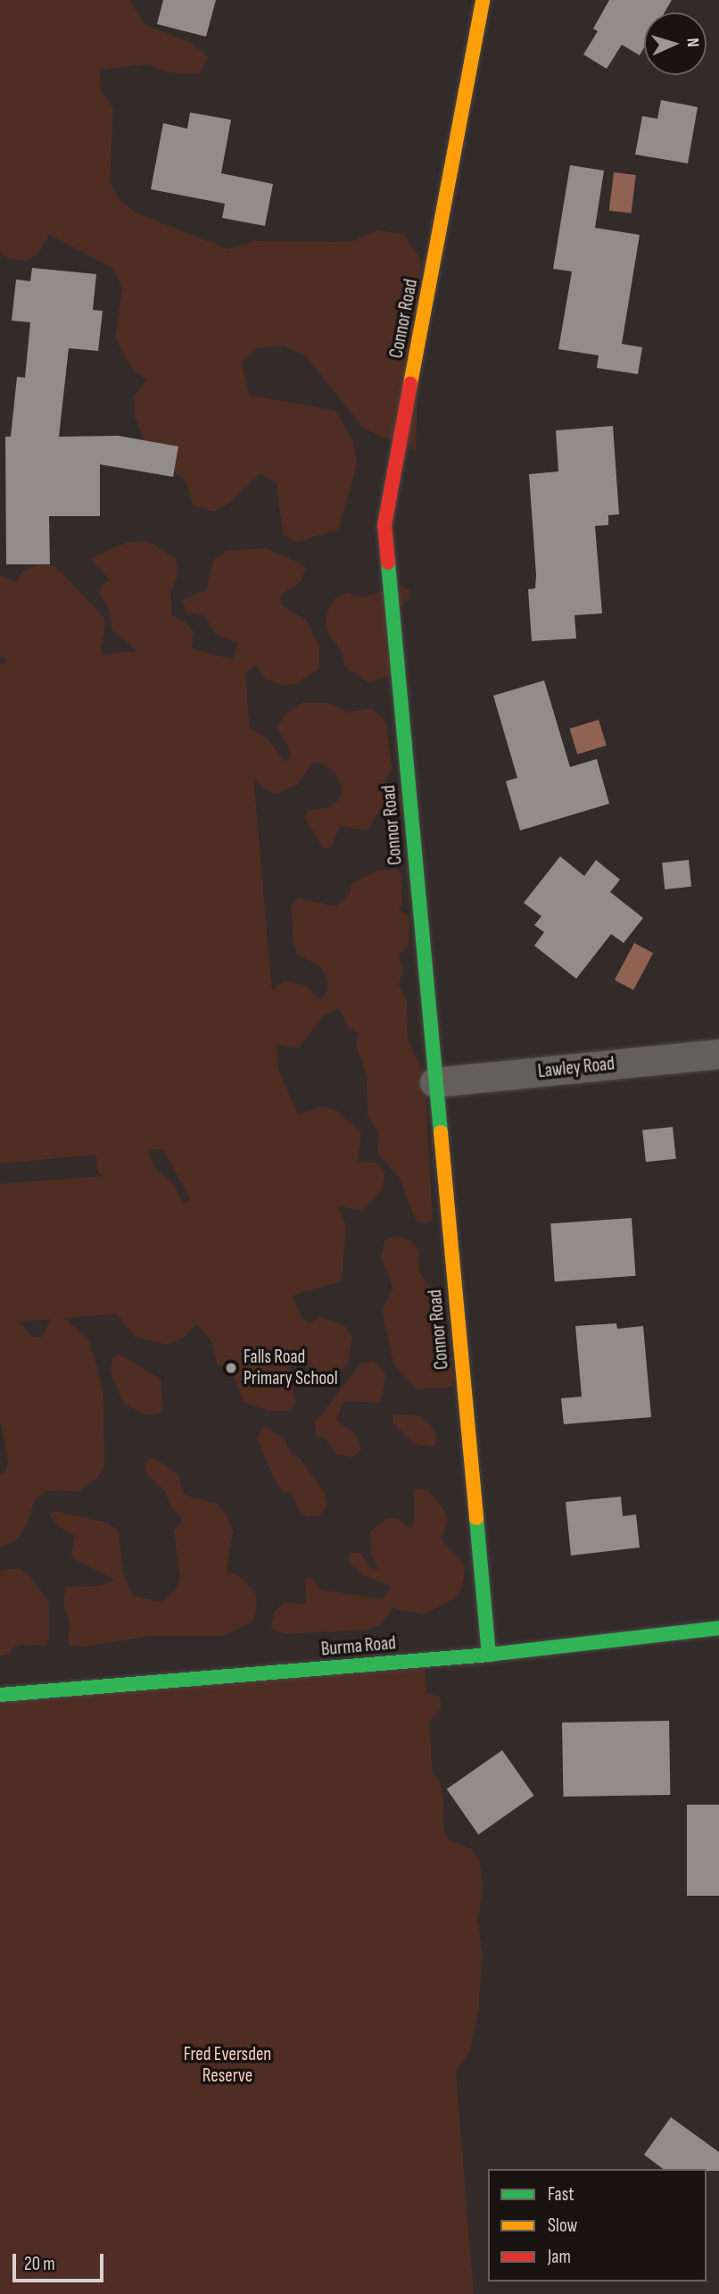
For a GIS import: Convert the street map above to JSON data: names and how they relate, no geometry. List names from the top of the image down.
{
  "streets": {
    "street": ["Connor Road", "Lawley Road", "Burma Road"]
  },
  "crossings": [
    ["Connor Road", "Lawley Road"],
    ["Connor Road", "Burma Road"]
  ],
  "parks": ["Fred Eversden Reserve"],
  "places": ["Falls Road Primary School"],
  "legend": ["Fast", "Slow", "Jam"],
  "scale_bar": "20 m",
  "north": "right"
}
